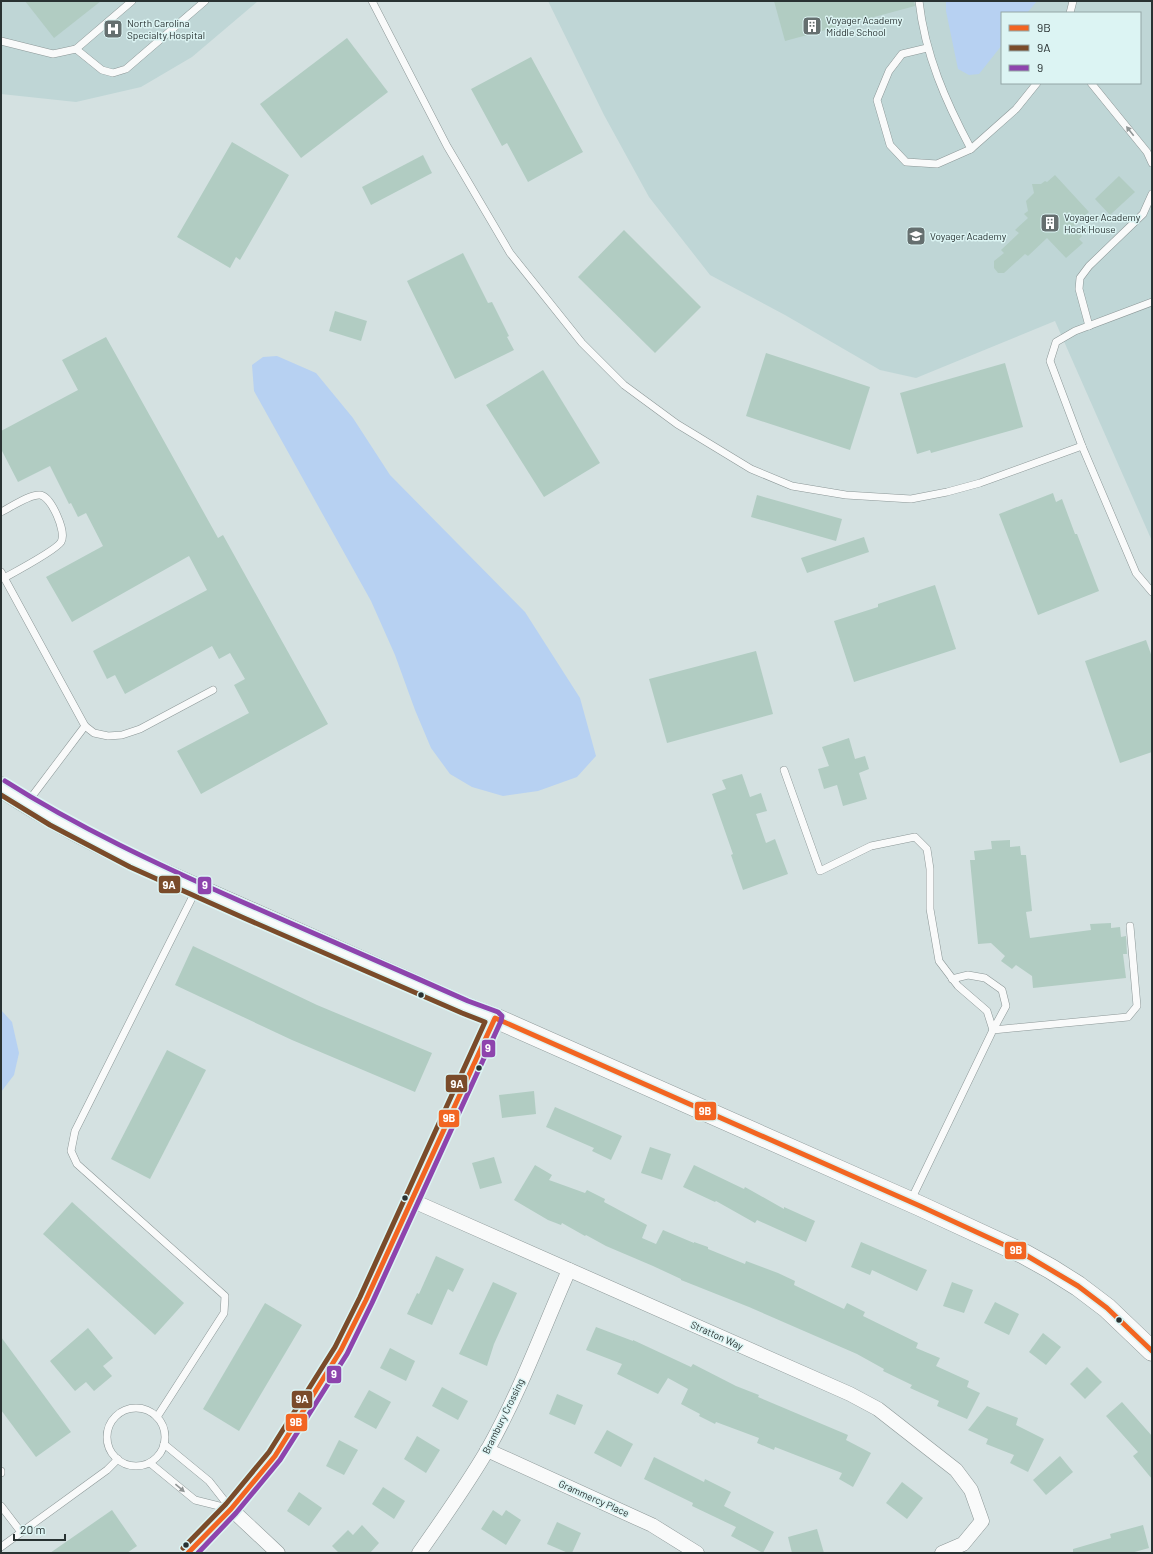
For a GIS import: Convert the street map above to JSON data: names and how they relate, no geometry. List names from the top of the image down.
{
  "streets": {
    "street": ["Stratton Way", "Brambury Crossing", "Grammercy Place"]
  },
  "crossings": [
    ["Stratton Way", "Brambury Crossing"],
    ["Brambury Crossing", "Grammercy Place"]
  ],
  "places": {
    "building": ["Voyager Academy Middle School", "Voyager Academy Hock House"],
    "hospital": ["North Carolina Specialty Hospital"],
    "school or university": ["Voyager Academy"]
  },
  "lines": ["transit line 9", "transit line 9A", "transit line 9B"],
  "legend": ["9B", "9A", "9"],
  "scale_bar": "20 m"
}
